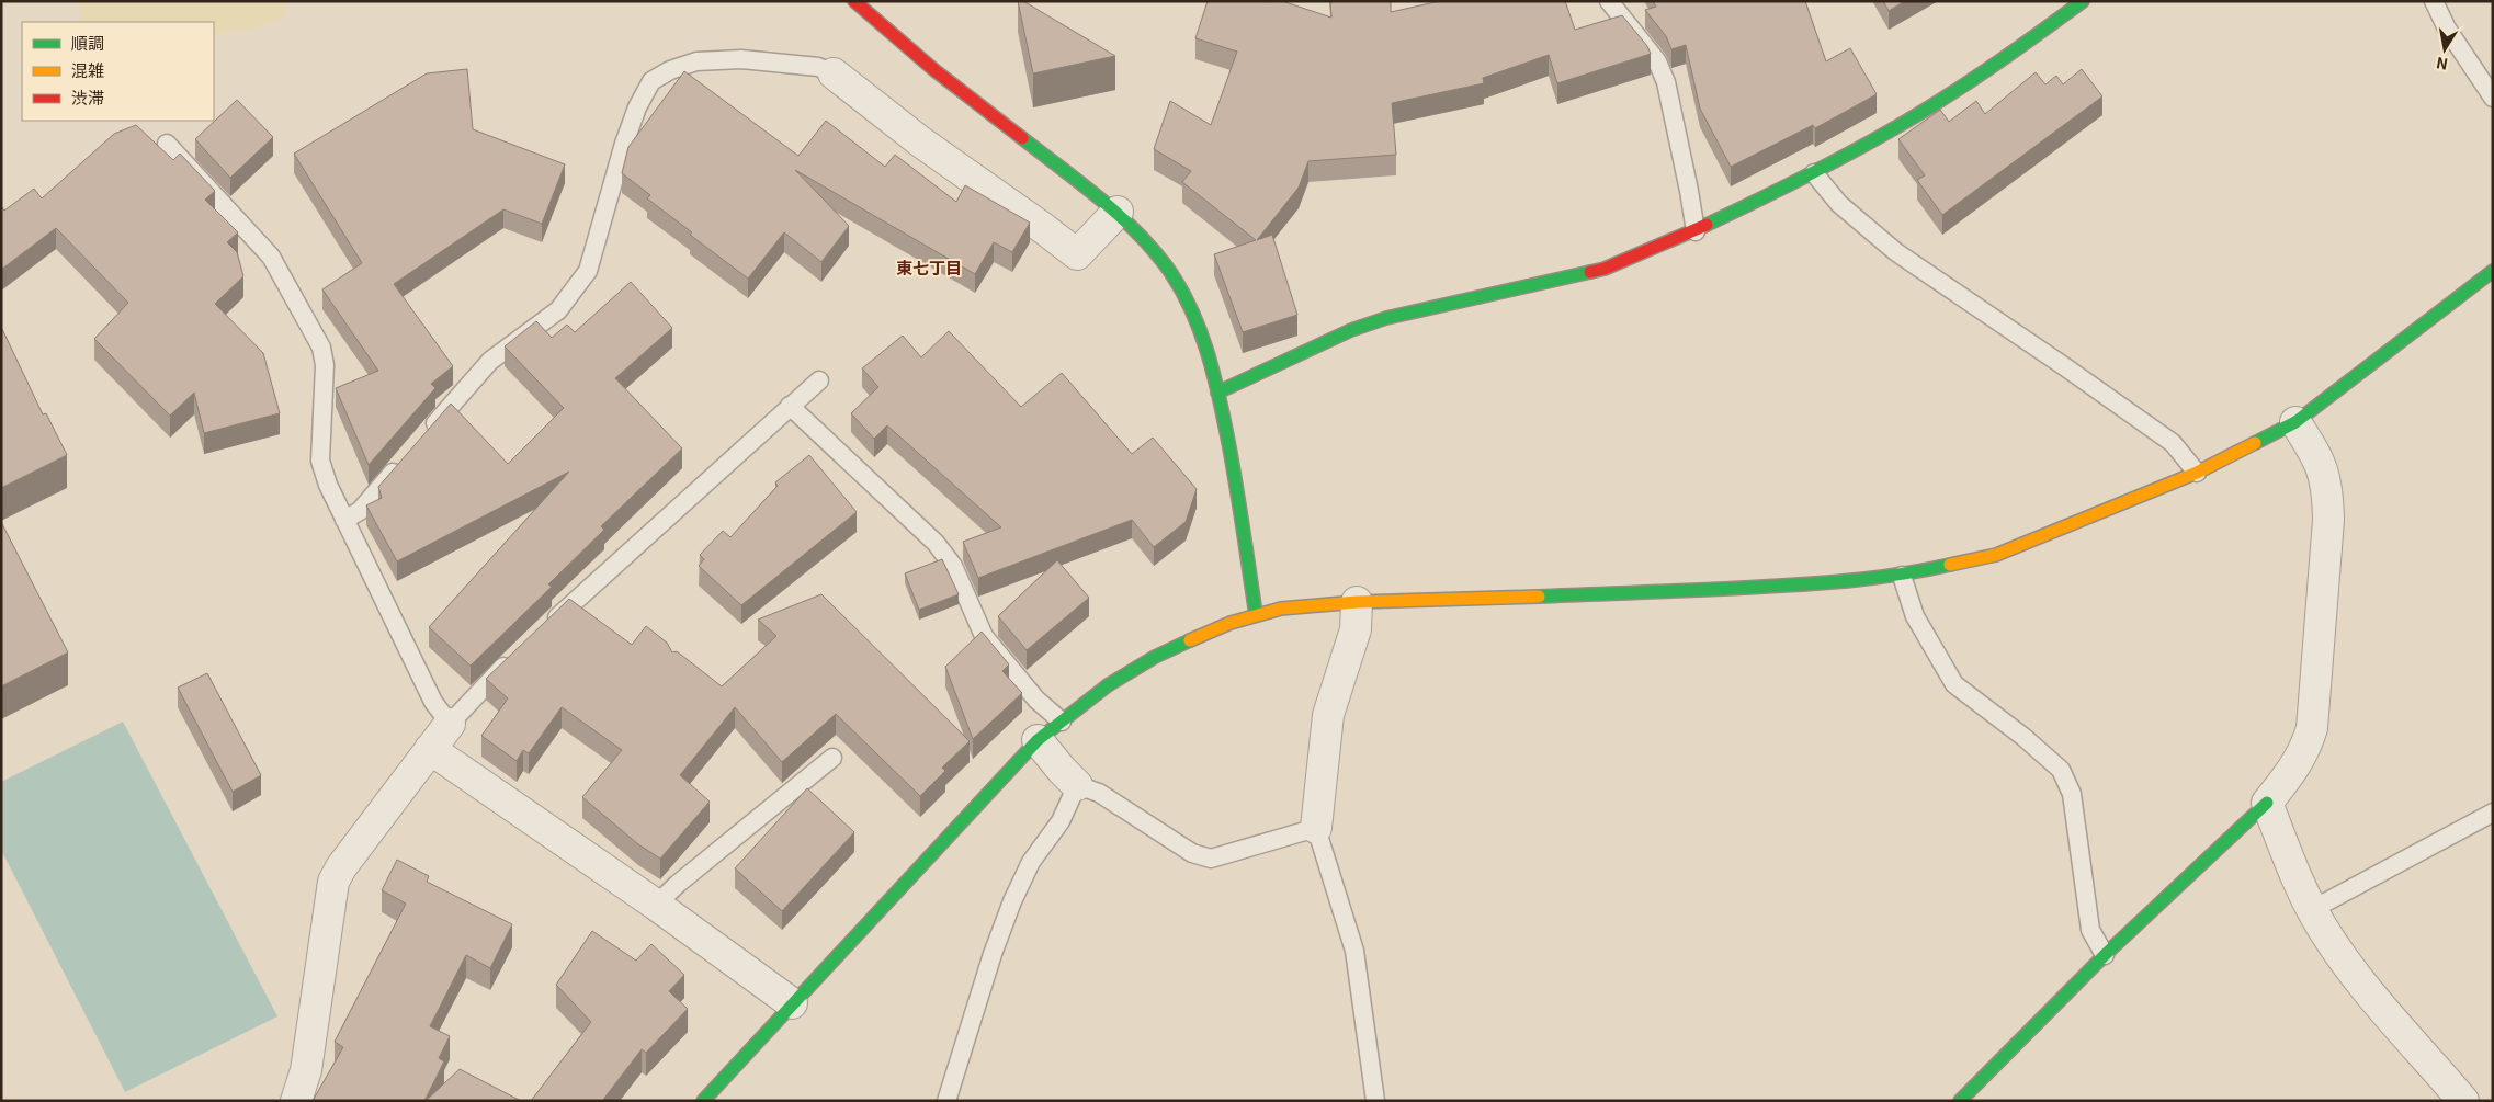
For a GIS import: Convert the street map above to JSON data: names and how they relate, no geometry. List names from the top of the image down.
{
  "districts": ["東七丁目"],
  "legend": ["順調", "混雑", "渋滞"],
  "north": "bottom"
}
